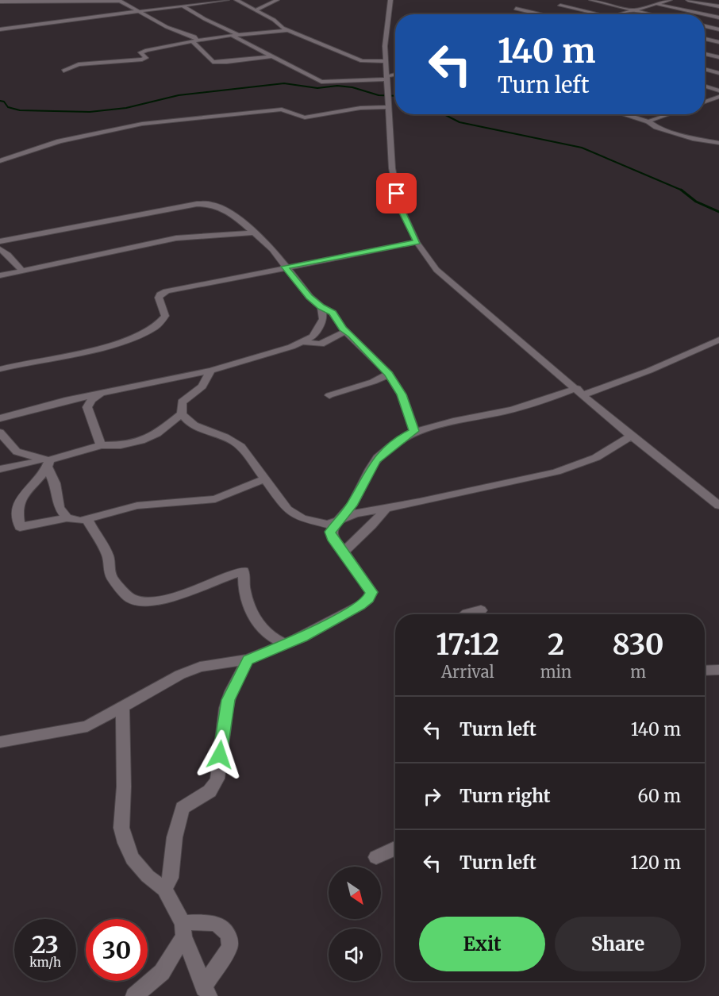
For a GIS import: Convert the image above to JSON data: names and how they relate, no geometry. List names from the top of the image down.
{
  "north": "bottom right",
  "page": {
    "turn": ["140 m", "Turn left"],
    "eta": [
      "17:12",
      "Arrival",
      "2",
      "min",
      "830",
      "m"
    ],
    "list": [
      {
        "name": "Turn left",
        "value": "140 m"
      },
      {
        "name": "Turn right",
        "value": "60 m"
      },
      {
        "name": "Turn left",
        "value": "120 m"
      }
    ],
    "buttons": ["Exit", "Share"],
    "speed": "23 km/h",
    "limit": "30"
  }
}
